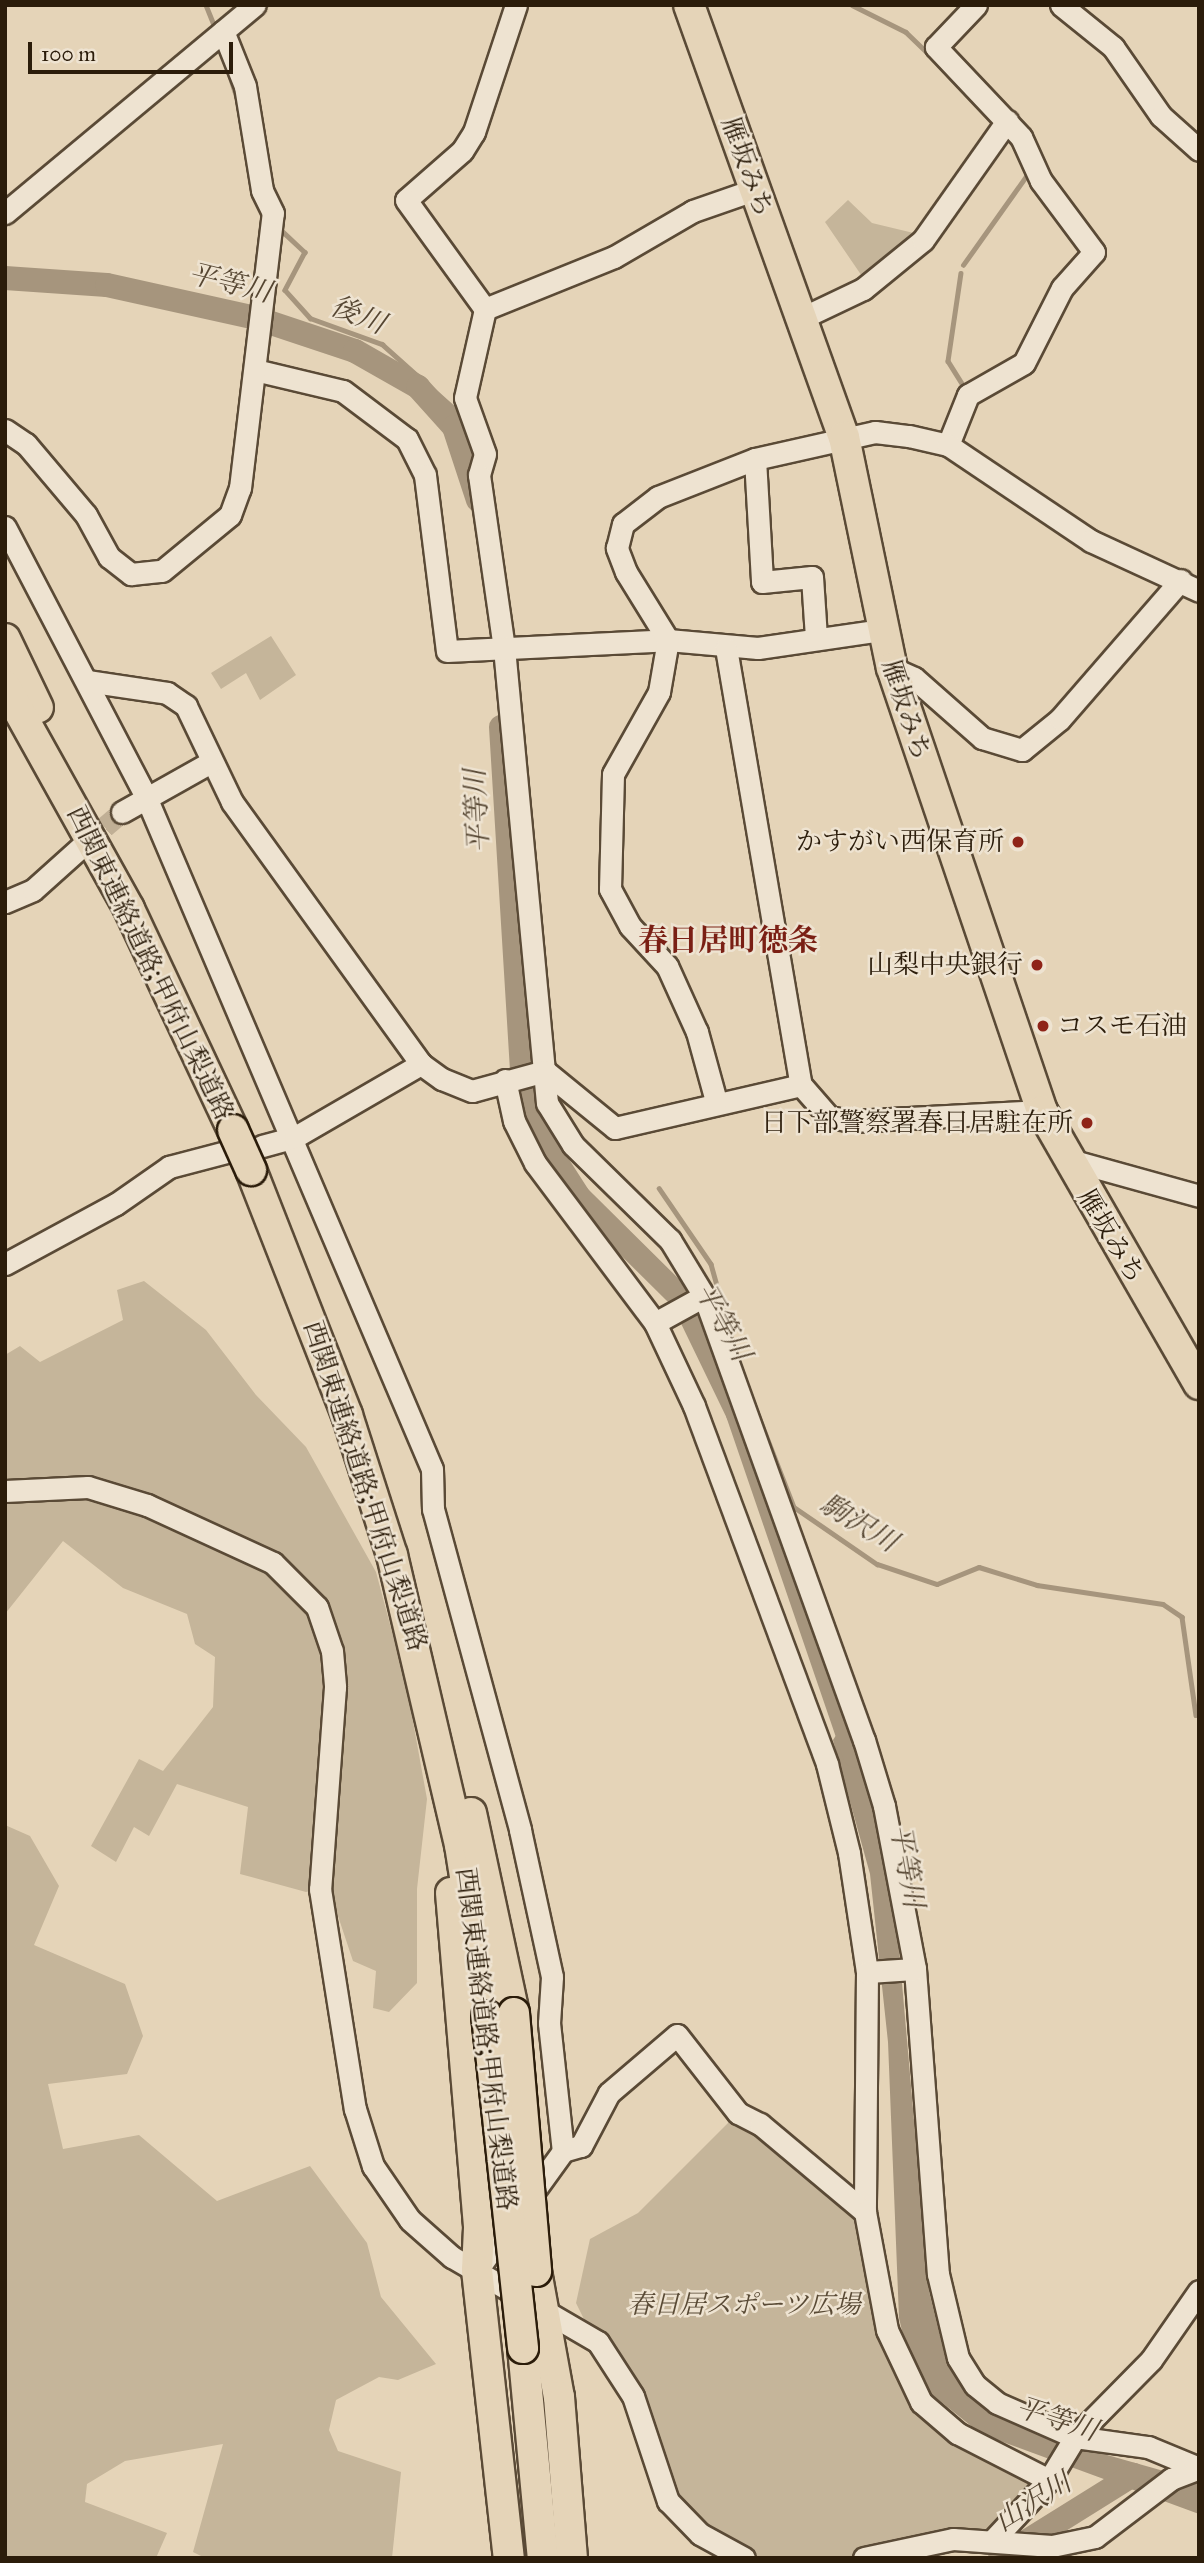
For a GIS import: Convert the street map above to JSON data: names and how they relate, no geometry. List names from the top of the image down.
{
  "streets": {
    "highway": ["雁坂みち", "西関東連絡道路;甲府山梨道路"]
  },
  "districts": ["春日居町徳条"],
  "water": [
    "平等川",
    "後川",
    "駒沢川",
    "山沢川"
  ],
  "parks": ["春日居スポーツ広場"],
  "places": [
    "かすがい西保育所",
    "山梨中央銀行",
    "コスモ石油",
    "日下部警察署春日居駐在所"
  ],
  "scale_bar": "100 m"
}
